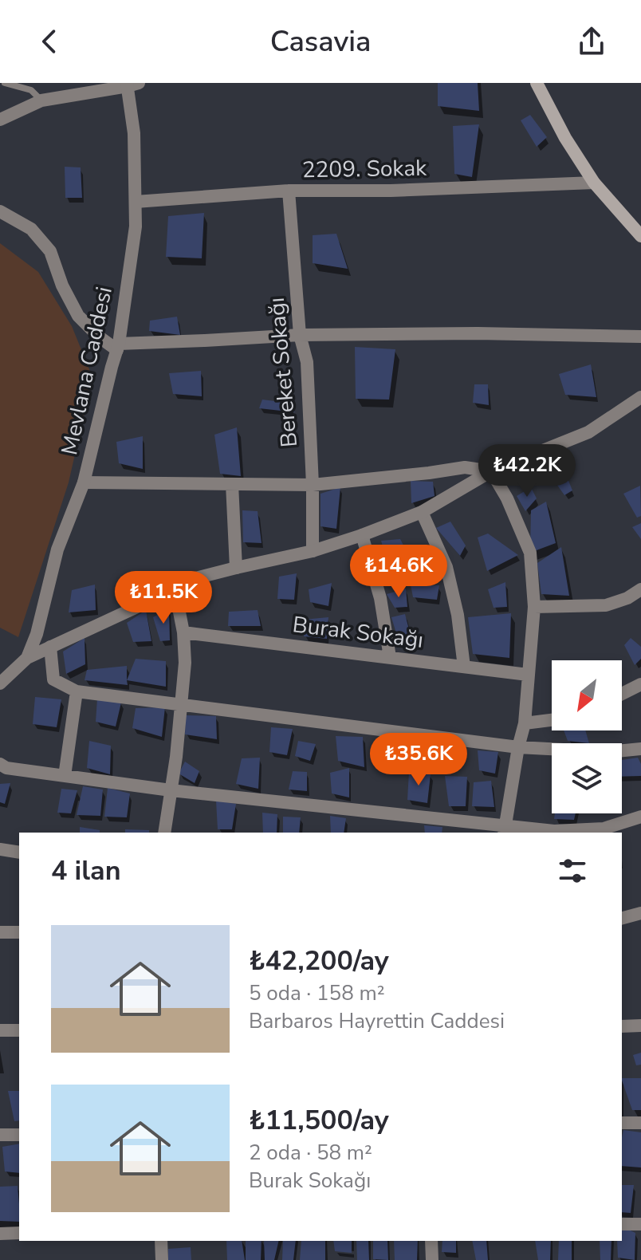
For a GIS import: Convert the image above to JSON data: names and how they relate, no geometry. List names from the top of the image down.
{
  "streets": {
    "street": [
      "2209. Sokak",
      "Mevlana Caddesi",
      "Bereket Sokağı",
      "Burak Sokağı"
    ]
  },
  "crossings": [
    ["2209. Sokak", "Mevlana Caddesi"],
    ["2209. Sokak", "Bereket Sokağı"]
  ],
  "north": "bottom left",
  "page": {
    "header": "Casavia",
    "price": [
      "₺42.2K",
      "₺14.6K",
      "₺11.5K",
      "₺35.6K"
    ],
    "heading": "4 ilan",
    "list": [
      {
        "name": "₺42,200/ay",
        "note": "5 oda · 158 m² · Barbaros Hayrettin Caddesi"
      },
      {
        "name": "₺11,500/ay",
        "note": "2 oda · 58 m² · Burak Sokağı"
      }
    ]
  }
}
